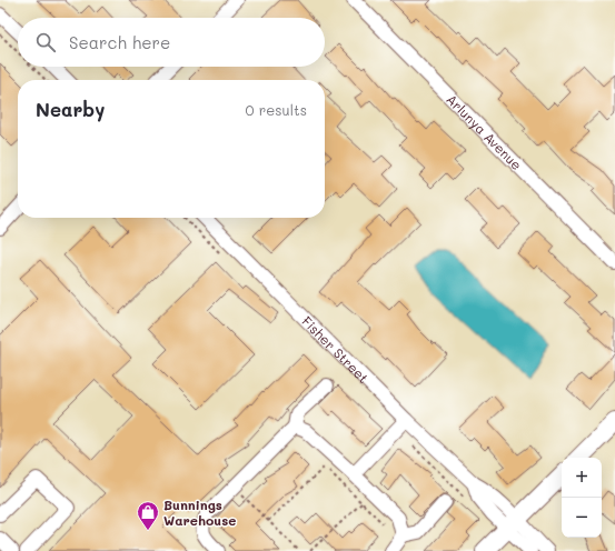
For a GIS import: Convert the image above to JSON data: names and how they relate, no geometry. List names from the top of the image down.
{
  "streets": {
    "street": ["Arlunya Avenue", "Fisher Street"]
  },
  "places": {
    "shop": ["Bunnings Warehouse"]
  },
  "page": {
    "search": "Search here",
    "heading": ["Nearby", "0 results"],
    "map_buttons": ["+", "−"]
  }
}
